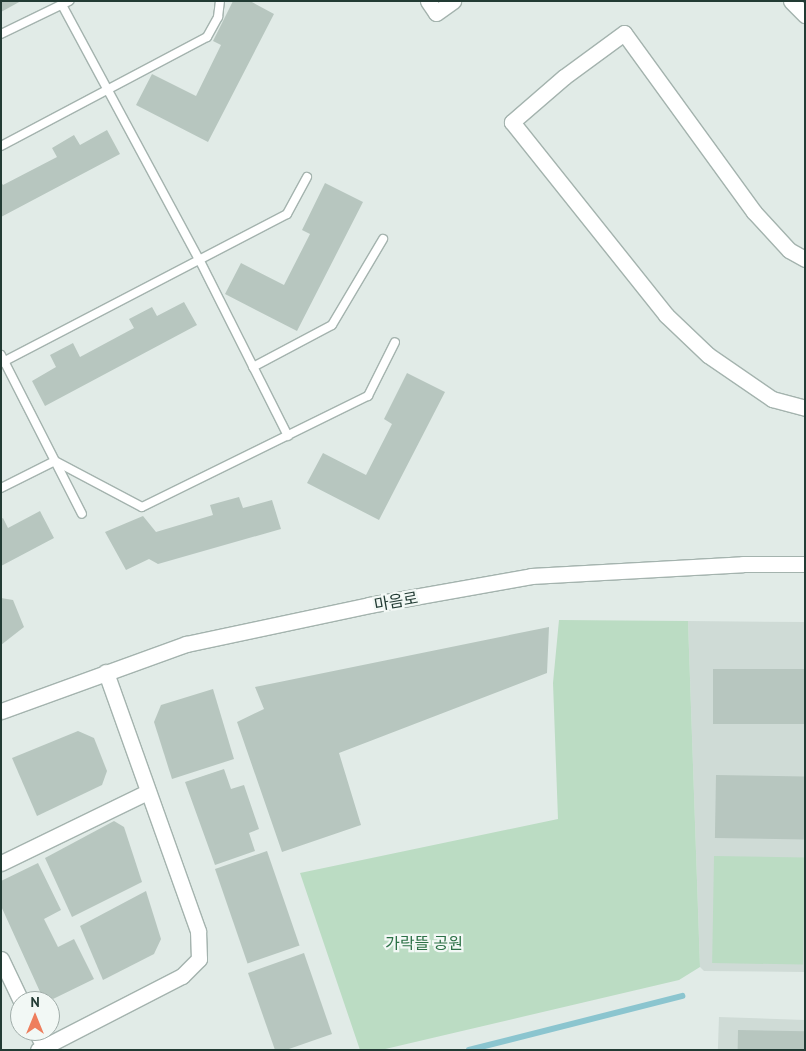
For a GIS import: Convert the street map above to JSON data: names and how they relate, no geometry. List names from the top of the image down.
{
  "streets": {
    "street": ["마음로"]
  },
  "parks": ["가락뜰 공원"],
  "north": "top"
}
